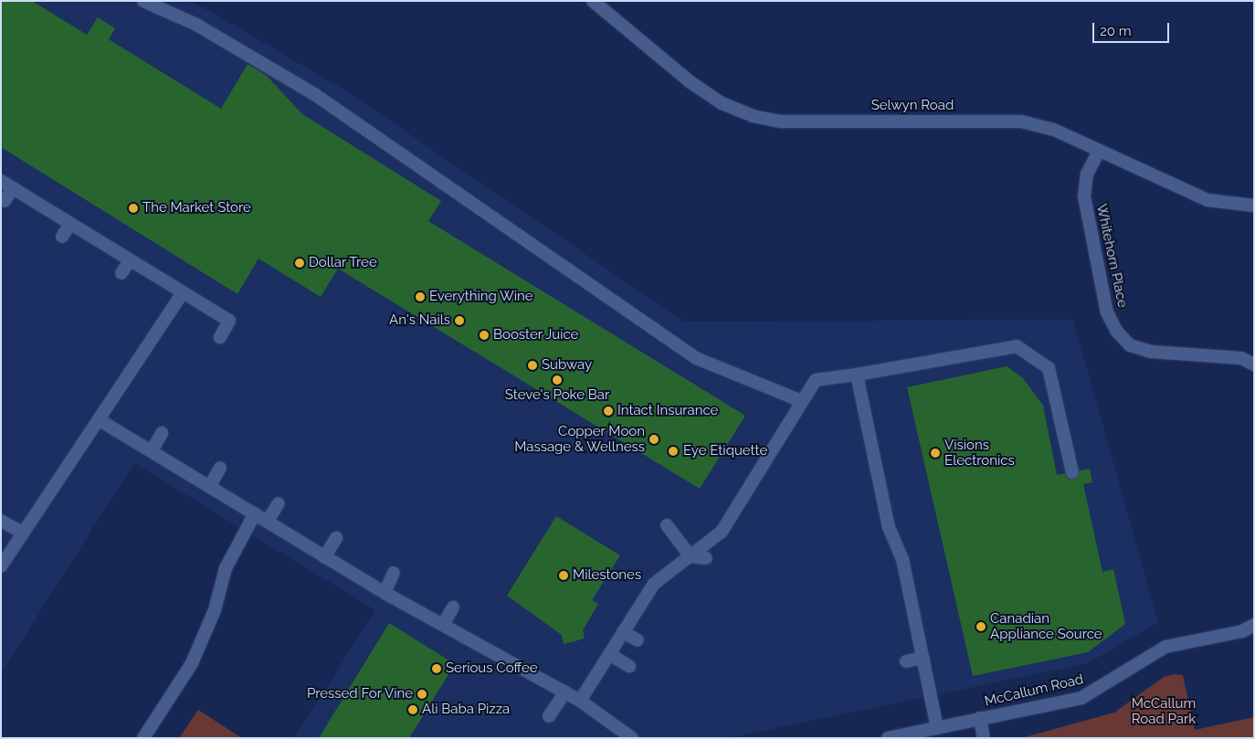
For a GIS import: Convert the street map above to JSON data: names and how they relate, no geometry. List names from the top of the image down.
{
  "streets": {
    "street": ["Selwyn Road", "Whitehorn Place", "McCallum Road"]
  },
  "crossings": [
    ["Selwyn Road", "Whitehorn Place"]
  ],
  "parks": ["McCallum Road Park"],
  "places": [
    "The Market Store",
    "Dollar Tree",
    "Everything Wine",
    "An's Nails",
    "Booster Juice",
    "Subway",
    "Steve's Poke Bar",
    "Intact Insurance",
    "Copper Moon Massage & Wellness",
    "Eye Etiquette",
    "Visions Electronics",
    "Milestones",
    "Canadian Appliance Source",
    "Serious Coffee",
    "Pressed For Vine",
    "Ali Baba Pizza"
  ],
  "scale_bar": "20 m"
}
